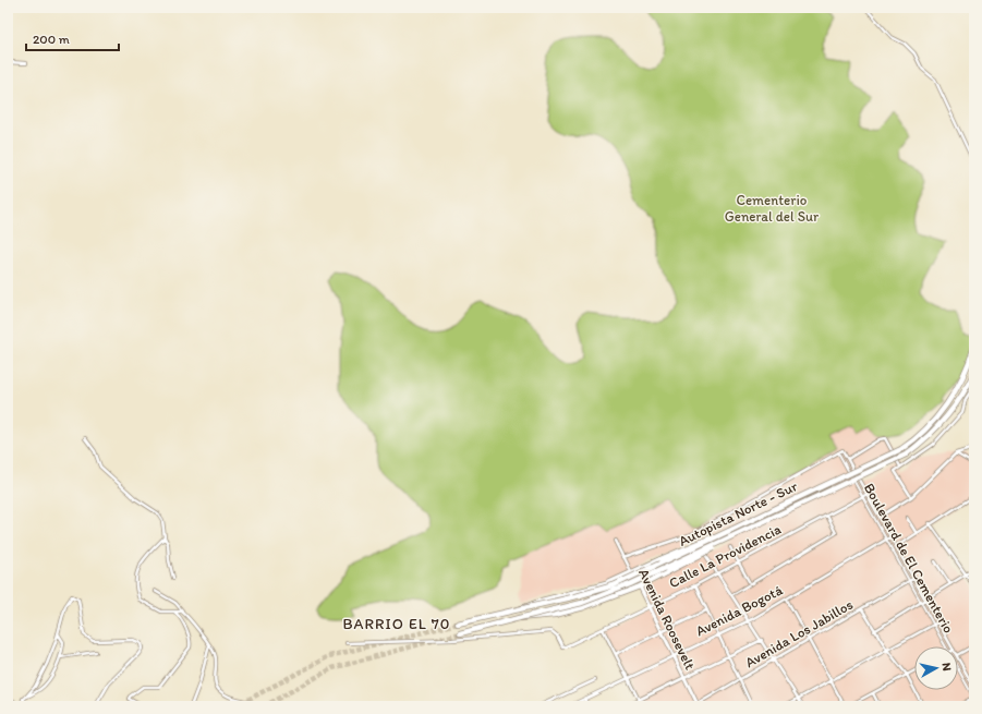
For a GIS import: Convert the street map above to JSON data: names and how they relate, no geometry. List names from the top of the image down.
{
  "streets": {
    "highway": ["Autopista Norte - Sur"],
    "street": [
      "Calle La Providencia",
      "Boulevard de El Cementerio",
      "Avenida Bogotá",
      "Avenida Roosevelt",
      "Avenida Los Jabillos"
    ]
  },
  "crossings": [
    ["Calle La Providencia", "Boulevard de El Cementerio"],
    ["Calle La Providencia", "Avenida Roosevelt"],
    ["Boulevard de El Cementerio", "Avenida Bogotá"],
    ["Boulevard de El Cementerio", "Avenida Los Jabillos"],
    ["Avenida Bogotá", "Avenida Roosevelt"],
    ["Avenida Roosevelt", "Avenida Los Jabillos"]
  ],
  "districts": ["BARRIO EL 70"],
  "parks": ["Cementerio General del Sur"],
  "scale_bar": "200 m",
  "north": "right"
}
